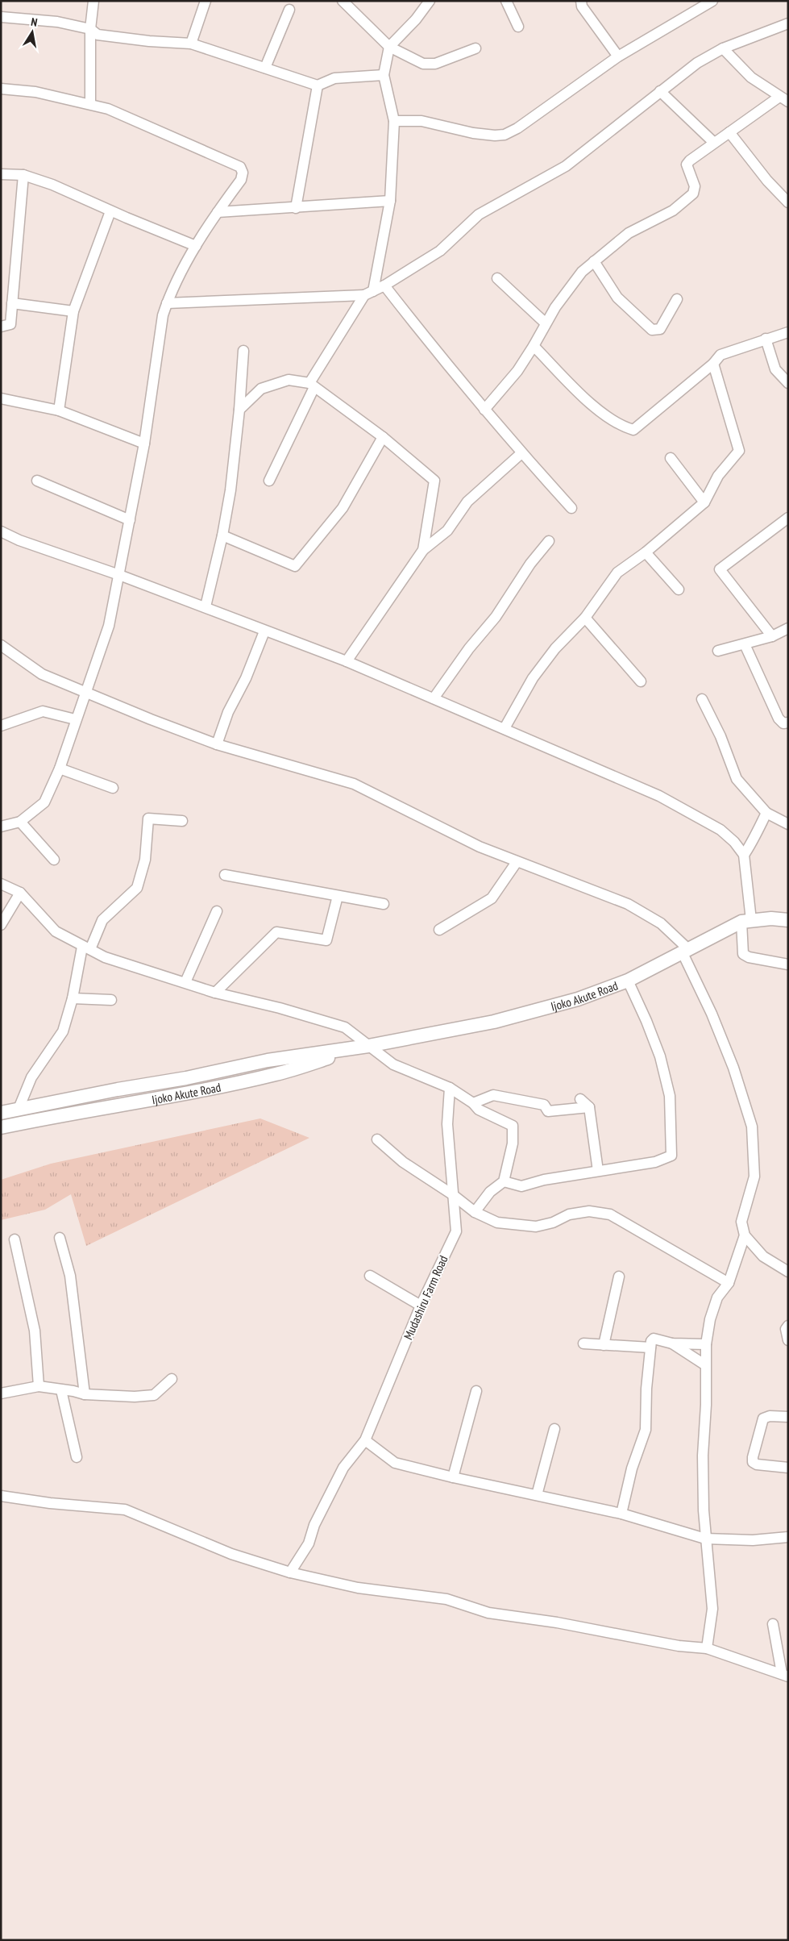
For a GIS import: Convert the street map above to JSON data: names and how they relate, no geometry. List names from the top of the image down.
{
  "streets": {
    "main road": ["Ijoko Akute Road"],
    "street": ["Mudashiru Farm Road"]
  },
  "north": "top"
}
